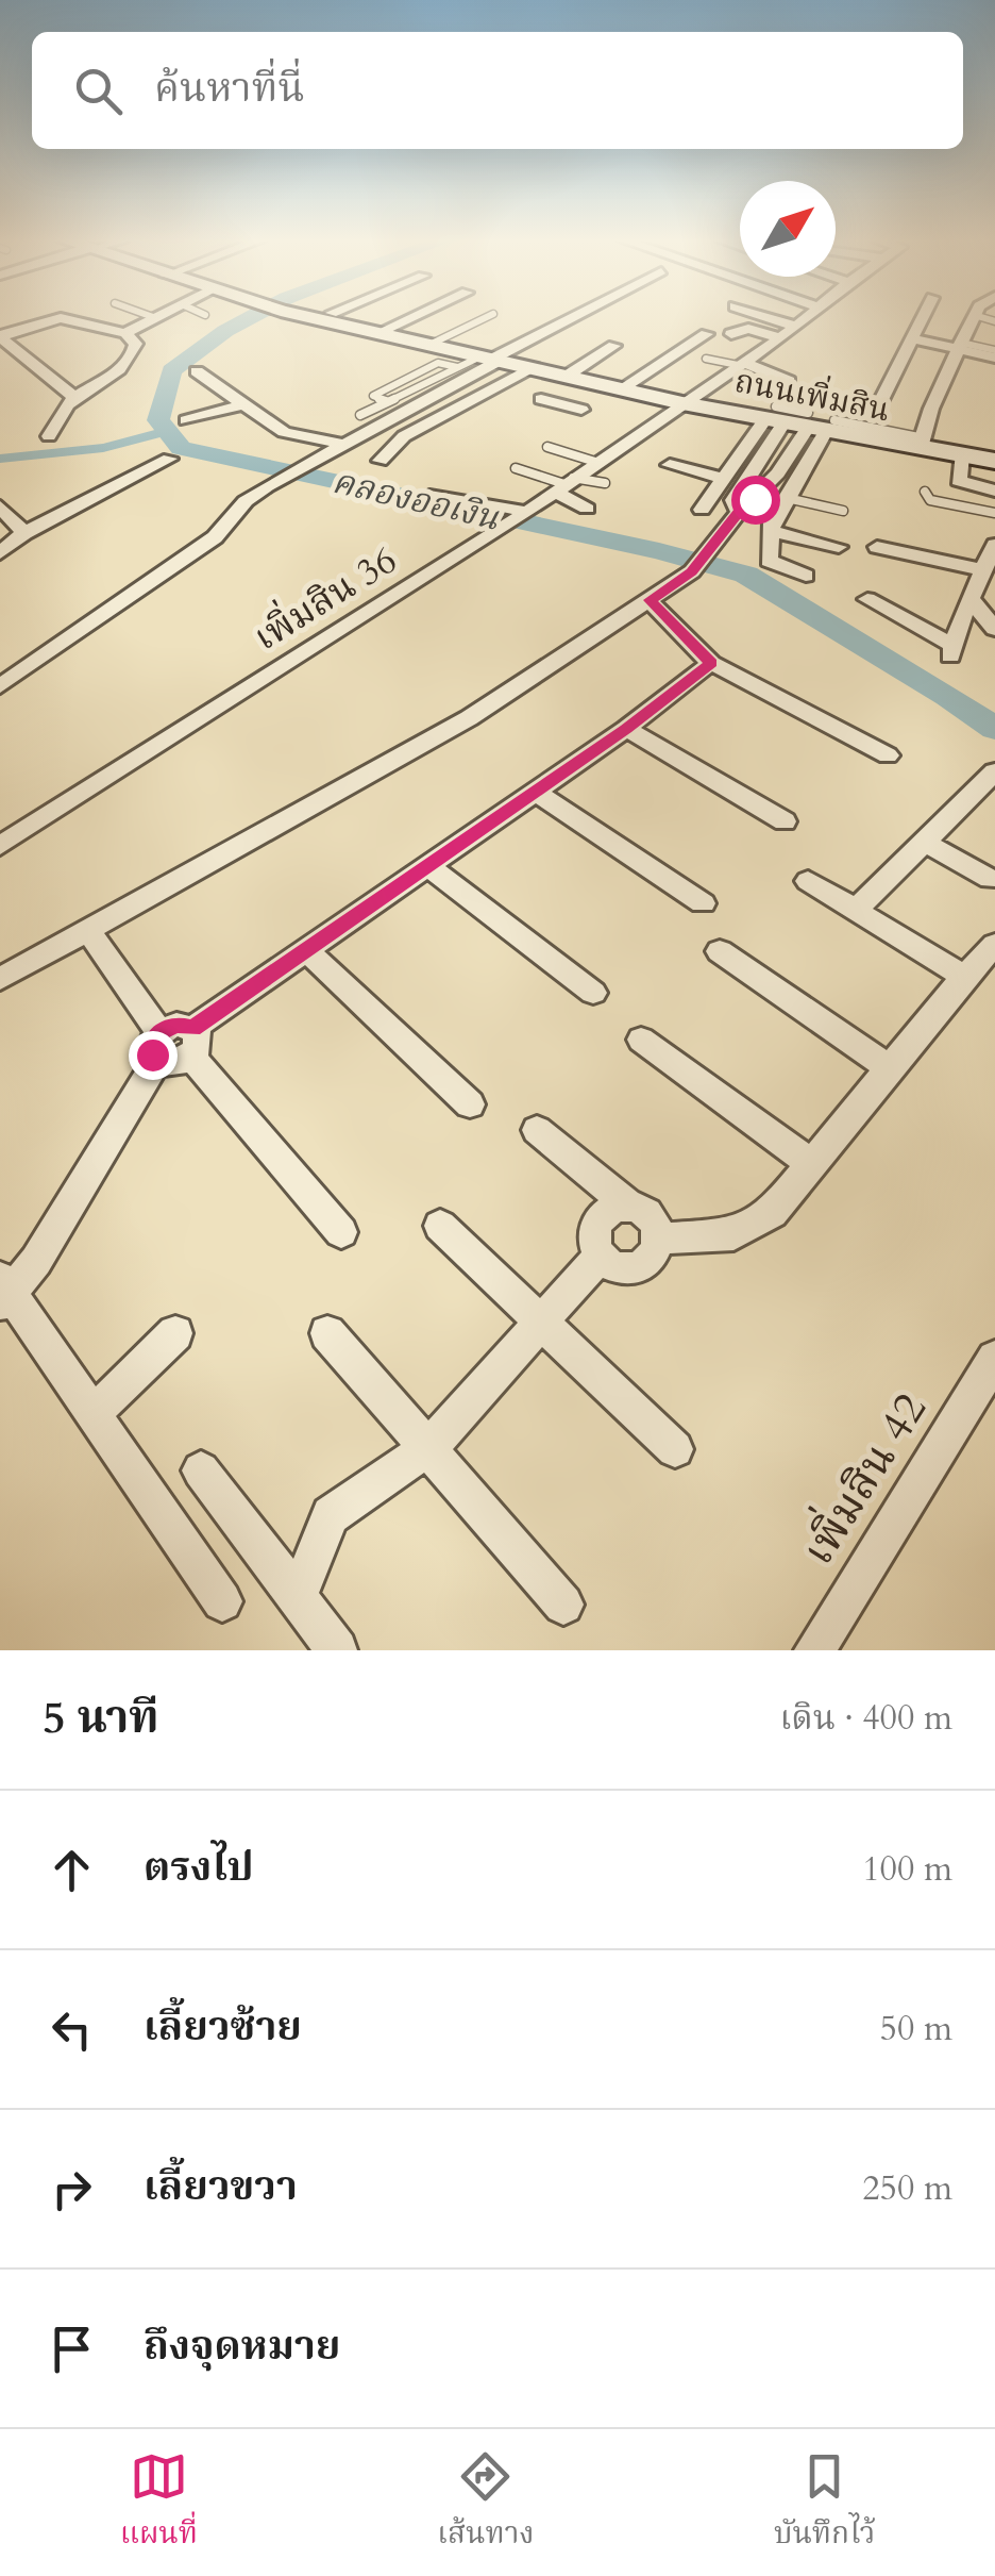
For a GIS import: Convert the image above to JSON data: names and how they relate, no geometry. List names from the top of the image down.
{
  "streets": {
    "street": ["ถนนเพิ่มสิน", "เพิ่มสิน 36", "เพิ่มสิน 42"]
  },
  "crossings": [
    ["ถนนเพิ่มสิน", "เพิ่มสิน 36"]
  ],
  "water": ["คลองออเงิน"],
  "north": "top right",
  "page": {
    "search": "ค้นหาที่นี่",
    "heading": ["5 นาที", "เดิน · 400 m"],
    "list": [
      ["ตรงไป", "100 m"],
      ["เลี้ยวซ้าย", "50 m"],
      ["เลี้ยวขวา", "250 m"],
      "ถึงจุดหมาย"
    ],
    "nav": ["แผนที่", "เส้นทาง", "บันทึกไว้"]
  }
}
